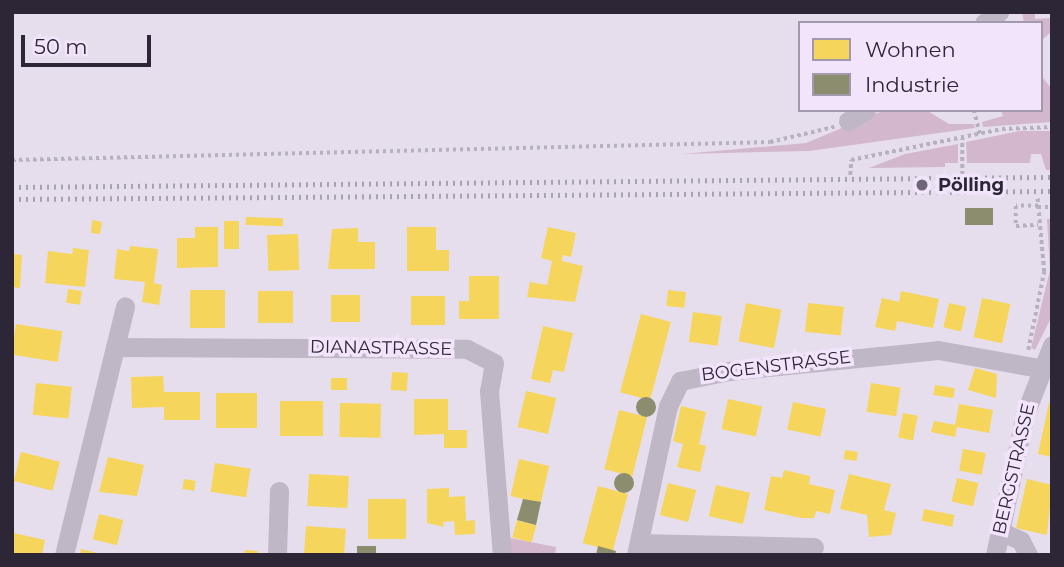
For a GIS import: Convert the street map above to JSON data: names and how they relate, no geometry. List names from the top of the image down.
{
  "streets": {
    "street": ["DIANASTRASSE", "BOGENSTRASSE", "BERGSTRASSE"]
  },
  "crossings": [
    ["BOGENSTRASSE", "BERGSTRASSE"]
  ],
  "places": ["Pölling"],
  "legend": ["Wohnen", "Industrie"],
  "scale_bar": "50 m"
}
